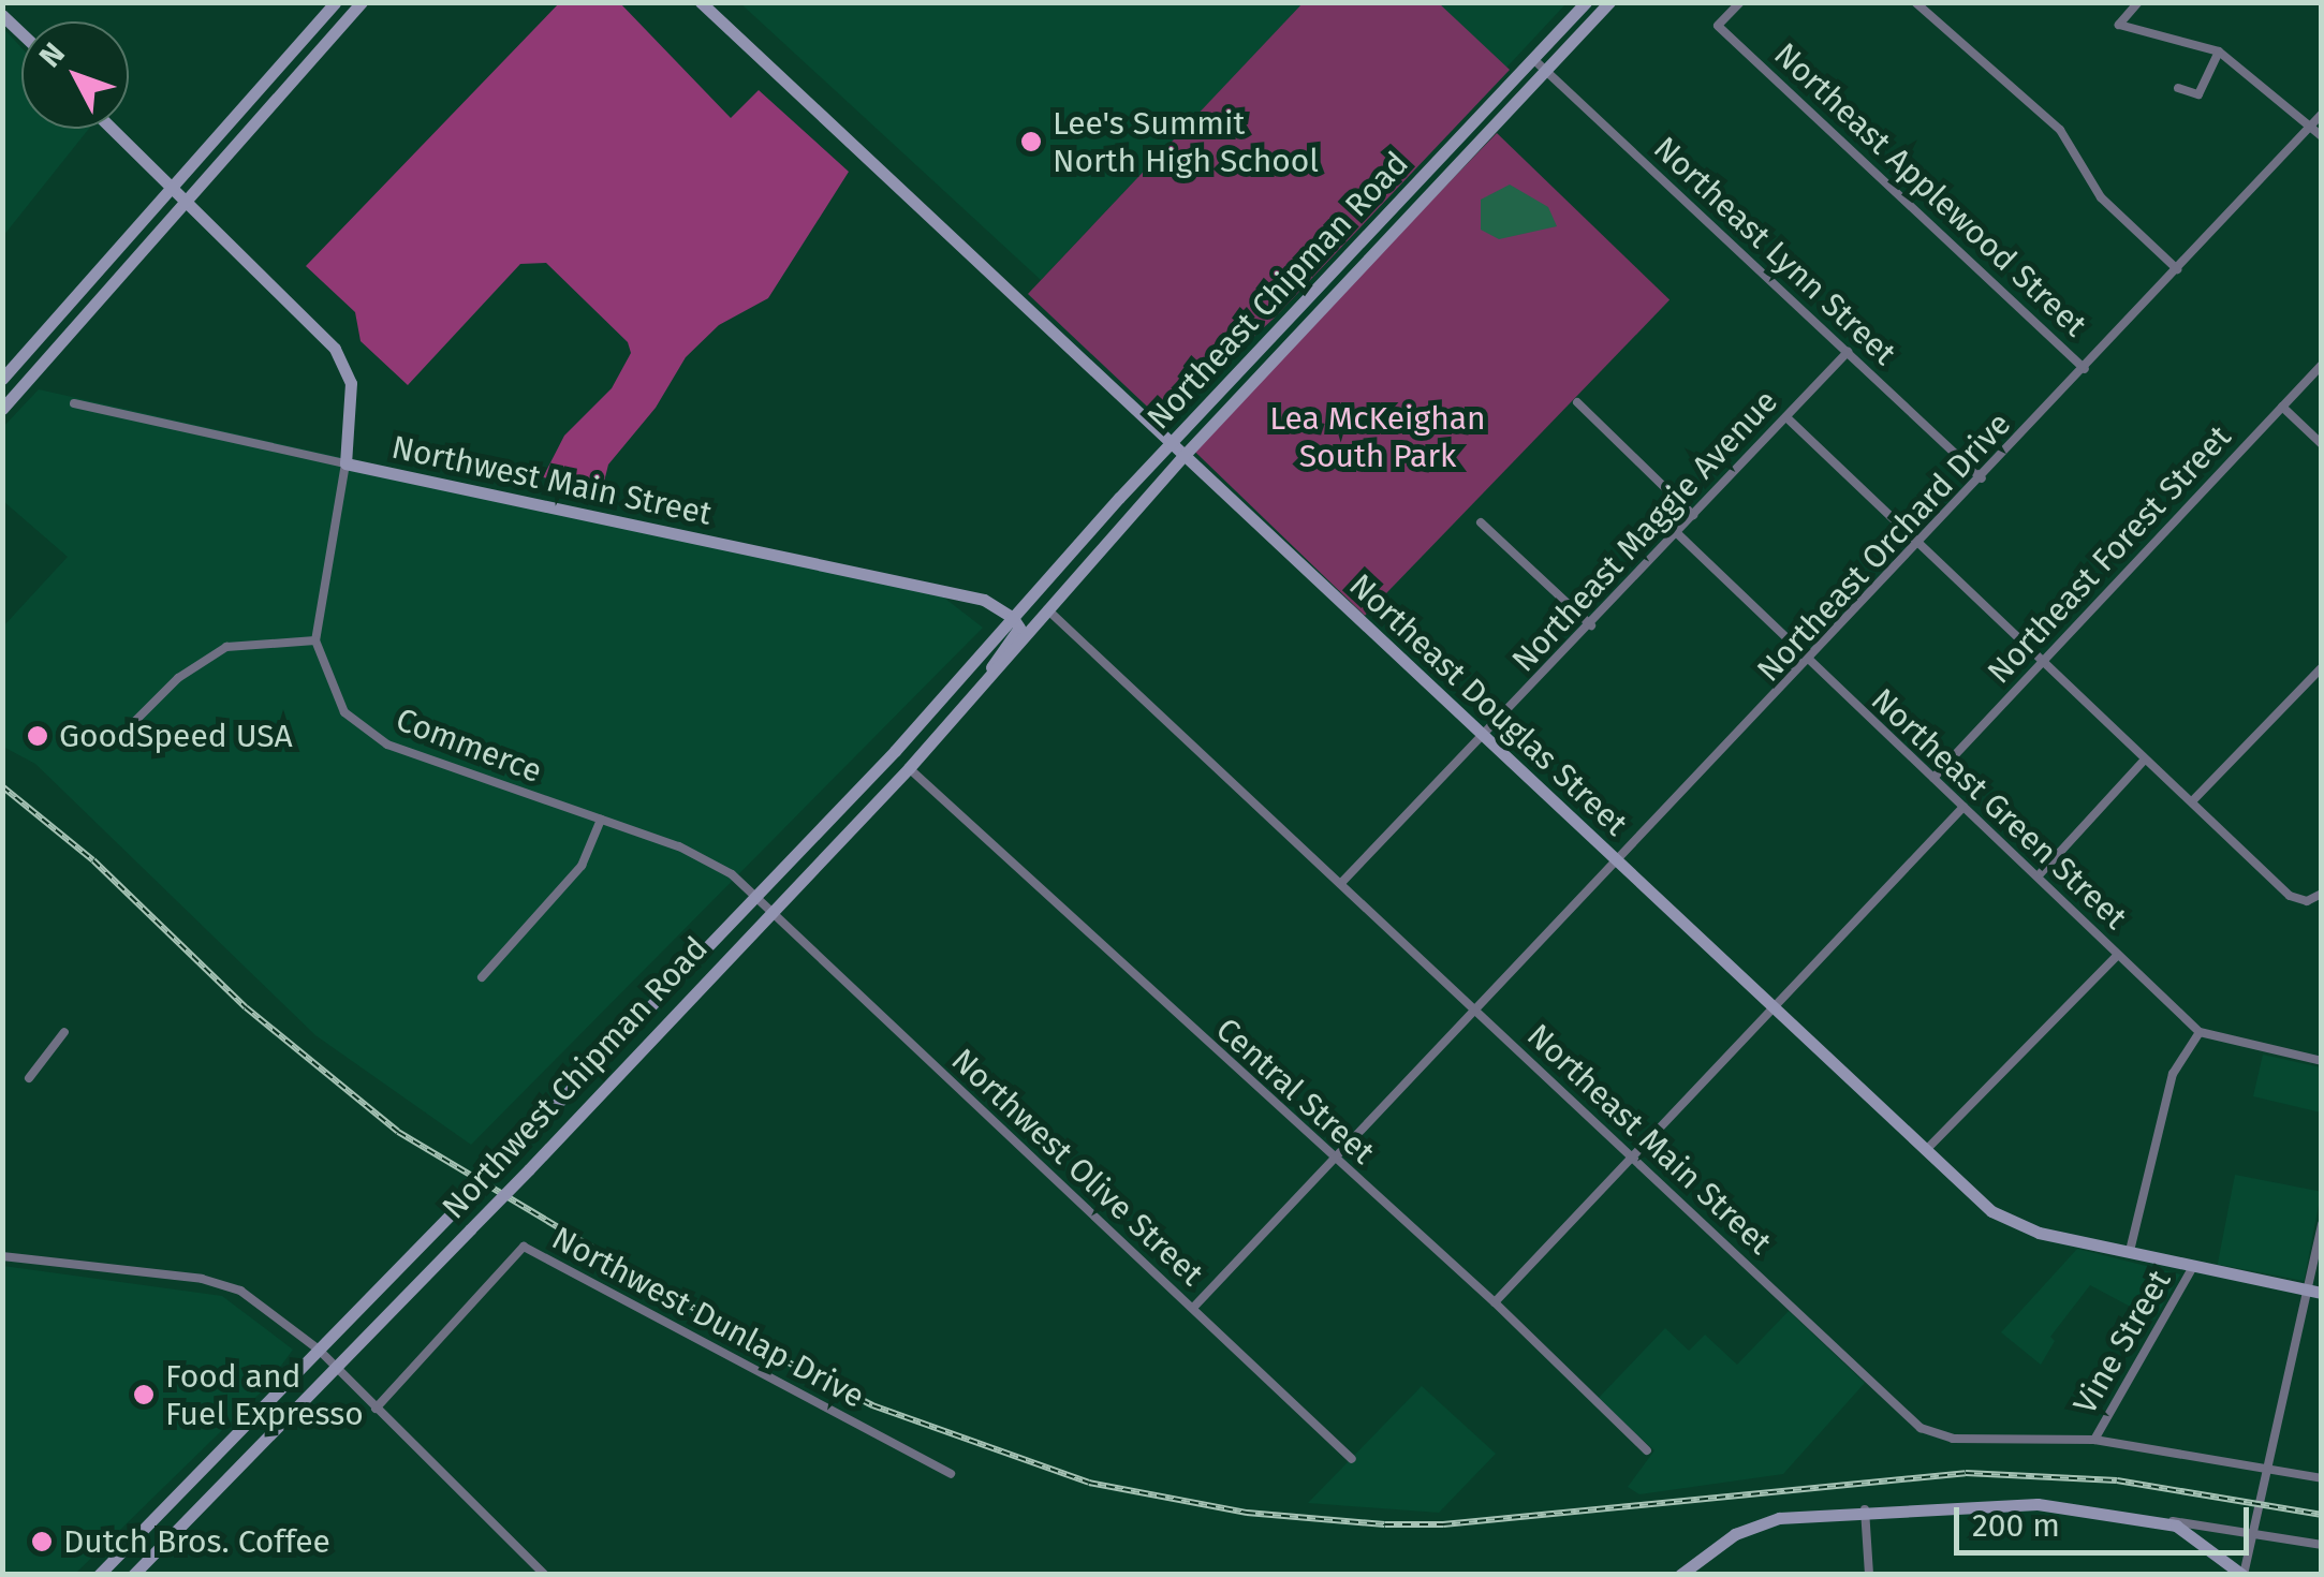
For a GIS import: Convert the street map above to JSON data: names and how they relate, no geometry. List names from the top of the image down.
{
  "streets": {
    "main road": [
      "Northeast Chipman Road",
      "Northwest Main Street",
      "Northeast Douglas Street",
      "Northwest Chipman Road"
    ],
    "street": [
      "Northeast Applewood Street",
      "Northeast Lynn Street",
      "Northeast Maggie Avenue",
      "Northeast Orchard Drive",
      "Northeast Forest Street",
      "Commerce",
      "Northeast Green Street",
      "Central Street",
      "Northeast Main Street",
      "Northwest Olive Street",
      "Northwest Dunlap Drive",
      "Vine Street"
    ]
  },
  "crossings": [
    ["Northeast Applewood Street", "Northeast Orchard Drive"],
    ["Northeast Lynn Street", "Northeast Chipman Road"],
    ["Northeast Lynn Street", "Northeast Maggie Avenue"],
    ["Northeast Lynn Street", "Northeast Orchard Drive"],
    ["Northeast Chipman Road", "Northwest Main Street"],
    ["Northeast Chipman Road", "Northeast Douglas Street"],
    ["Northeast Chipman Road", "Northwest Chipman Road"],
    ["Northeast Chipman Road", "Northeast Main Street"],
    ["Northwest Main Street", "Northwest Chipman Road"],
    ["Northeast Maggie Avenue", "Northeast Douglas Street"],
    ["Northeast Maggie Avenue", "Northeast Green Street"],
    ["Northeast Maggie Avenue", "Northeast Main Street"],
    ["Northeast Orchard Drive", "Northeast Douglas Street"],
    ["Northeast Orchard Drive", "Northeast Green Street"],
    ["Northeast Orchard Drive", "Central Street"],
    ["Northeast Orchard Drive", "Northeast Main Street"],
    ["Northeast Orchard Drive", "Northwest Olive Street"],
    ["Northeast Forest Street", "Northeast Green Street"],
    ["Northeast Douglas Street", "Vine Street"],
    ["Commerce", "Northwest Chipman Road"],
    ["Commerce", "Northwest Olive Street"],
    ["Northwest Chipman Road", "Central Street"],
    ["Northwest Chipman Road", "Northeast Main Street"],
    ["Northwest Chipman Road", "Northwest Olive Street"],
    ["Northeast Main Street", "Vine Street"]
  ],
  "parks": ["Lea McKeighan South Park"],
  "places": [
    "Lee's Summit North High School",
    "GoodSpeed USA",
    "Food and Fuel Expresso",
    "Dutch Bros. Coffee"
  ],
  "scale_bar": "200 m",
  "north": "top left"
}
